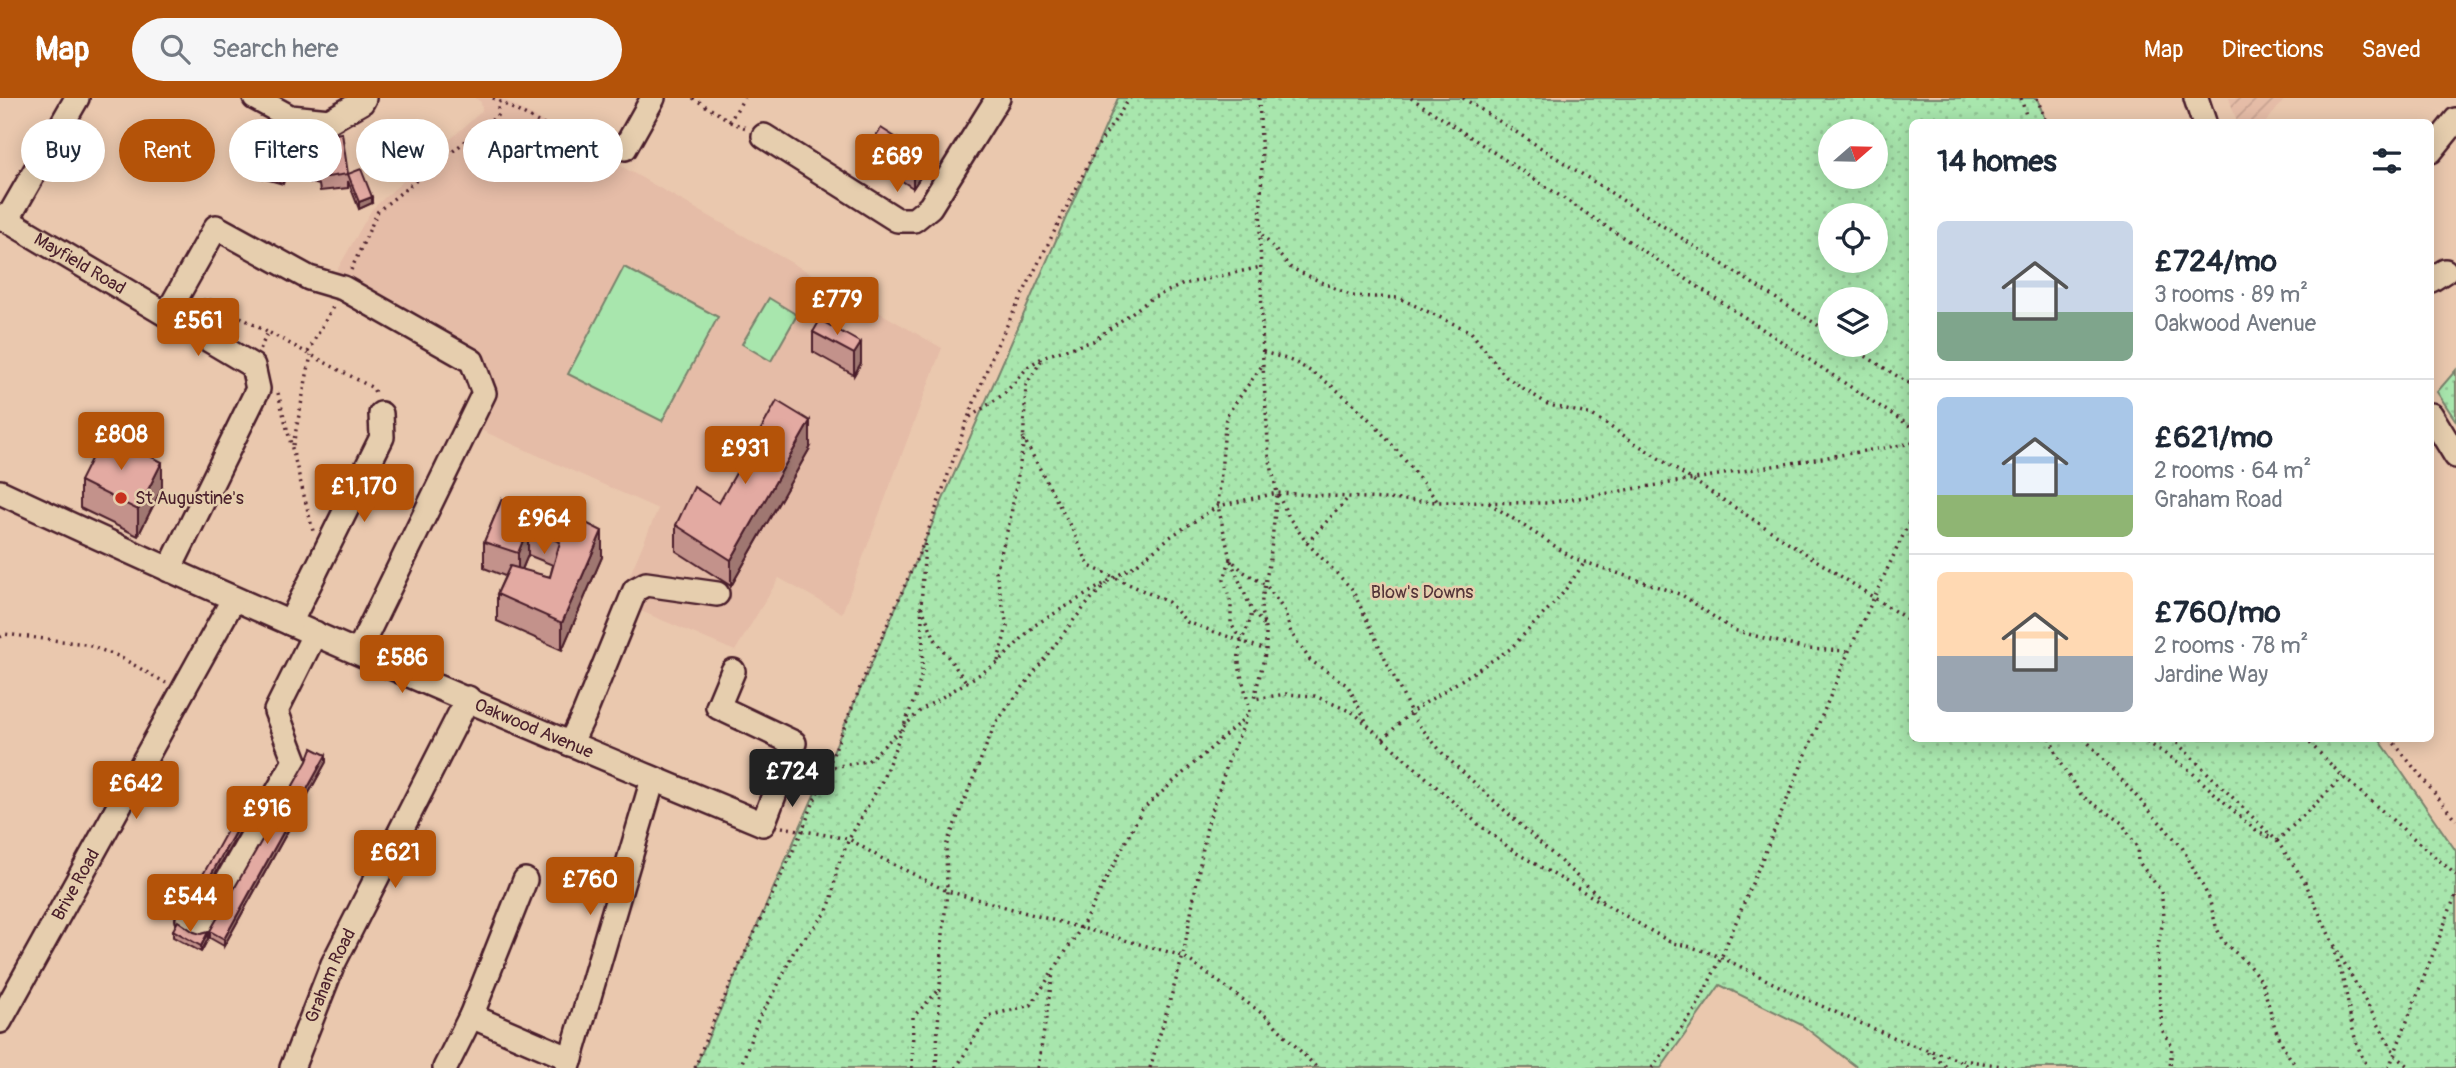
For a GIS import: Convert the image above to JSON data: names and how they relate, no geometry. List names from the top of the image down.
{
  "streets": {
    "street": [
      "Mayfield Road",
      "Oakwood Avenue",
      "Brive Road",
      "Graham Road"
    ]
  },
  "crossings": [
    ["Oakwood Avenue", "Brive Road"],
    ["Oakwood Avenue", "Graham Road"]
  ],
  "parks": ["Blow's Downs"],
  "places": ["St Augustine's"],
  "north": "right",
  "page": {
    "header": "Map",
    "search": "Search here",
    "nav": ["Map", "Directions", "Saved"],
    "chip": [
      "Buy",
      "Rent",
      "Filters",
      "New",
      "Apartment"
    ],
    "heading": "14 homes",
    "price": [
      "£689",
      "£779",
      "£561",
      "£808",
      "£931",
      "£1,170",
      "£964",
      "£586",
      "£724",
      "£642",
      "£916",
      "£621",
      "£760",
      "£544"
    ],
    "list": [
      {
        "name": "£724/mo",
        "note": "3 rooms · 89 m² · Oakwood Avenue"
      },
      {
        "name": "£621/mo",
        "note": "2 rooms · 64 m² · Graham Road"
      },
      {
        "name": "£760/mo",
        "note": "2 rooms · 78 m² · Jardine Way"
      }
    ]
  }
}
